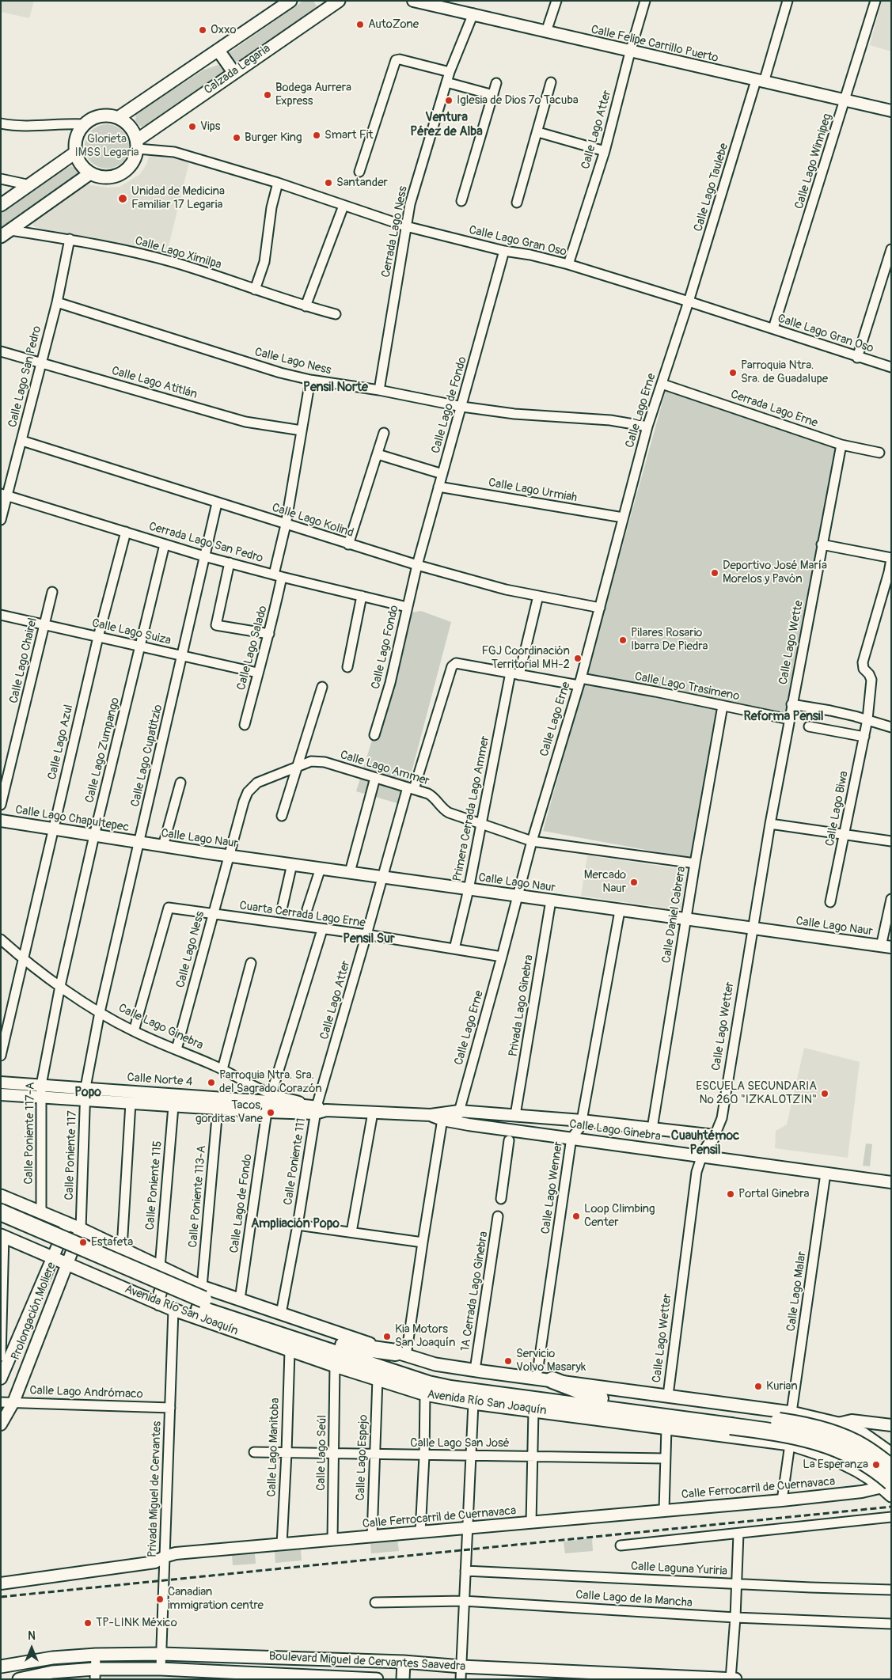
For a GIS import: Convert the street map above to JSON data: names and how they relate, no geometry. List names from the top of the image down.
{
  "streets": {
    "highway": ["Avenida Río San Joaquín"],
    "main road": ["Calzada Legaria", "Boulevard Miguel de Cervantes Saavedra"],
    "street": [
      "Calle Felipe Carrillo Puerto",
      "Calle Lago Atter",
      "Calle Lago Winnipeg",
      "Calle Lago Taulebe",
      "Cerrada Lago Ness",
      "Calle Lago Gran Oso",
      "Calle Lago Ximilpa",
      "Calle Lago Ness",
      "Calle Lago San Pedro",
      "Calle Lago Atitlán",
      "Calle Lago de Fondo",
      "Cerrada Lago Erne",
      "Calle Lago Erne",
      "Calle Lago Urmiah",
      "Calle Lago Kolind",
      "Cerrada Lago San Pedro",
      "Calle Lago Suiza",
      "Calle Lago Wette",
      "Calle Lago Fondo",
      "Calle Lago Salado",
      "Calle Lago Chairel",
      "Calle Lago Trasimeno",
      "Calle Lago Azul",
      "Calle Lago Zumpango",
      "Calle Lago Cupatitzio",
      "Calle Lago Ammer",
      "Primera Cerrada Lago Ammer",
      "Calle Lago Biwa",
      "Calle Lago Chapultepec",
      "Calle Lago Naur",
      "Cuarta Cerrada Lago Erne",
      "Calle Daniel Cabrera",
      "Privada Lago Ginebra",
      "Calle Lago Wetter",
      "Calle Lago Ginebra",
      "Calle Norte 4",
      "Calle Poniente 117-A",
      "Calle Poniente 117",
      "Calle Poniente 111",
      "Calle Poniente 115",
      "Calle Lago Wenner",
      "Calle Poniente 113-A",
      "1A Cerrada Lago Ginebra",
      "Calle Lago Malar",
      "Prolongación Moliere",
      "Calle Lago Andrómaco",
      "Calle Lago San José",
      "Calle Lago Manitoba",
      "Calle Lago Seúl",
      "Calle Lago Espejo",
      "Calle Ferrocarril de Cuernavaca",
      "Privada Miguel de Cervantes",
      "Calle Laguna Yuriria",
      "Calle Lago de la Mancha"
    ]
  },
  "crossings": [
    ["Calle Felipe Carrillo Puerto", "Calle Lago Atter"],
    ["Calle Felipe Carrillo Puerto", "Calle Lago Winnipeg"],
    ["Calle Felipe Carrillo Puerto", "Calle Lago Taulebe"],
    ["Calle Felipe Carrillo Puerto", "Cerrada Lago Ness"],
    ["Calzada Legaria", "Calle Lago Gran Oso"],
    ["Calle Lago Atter", "Calle Lago Gran Oso"],
    ["Calle Lago Atter", "Calle Lago Trasimeno"],
    ["Calle Lago Atter", "Calle Lago Ammer"],
    ["Calle Lago Atter", "Calle Lago Naur"],
    ["Calle Lago Atter", "Cuarta Cerrada Lago Erne"],
    ["Calle Lago Atter", "Calle Lago Ginebra"],
    ["Calle Lago Atter", "Calle Norte 4"],
    ["Calle Lago Atter", "Calle Poniente 111"],
    ["Calle Lago Winnipeg", "Calle Lago Gran Oso"],
    ["Calle Lago Taulebe", "Calle Lago Gran Oso"],
    ["Calle Lago Taulebe", "Calle Lago Erne"],
    ["Cerrada Lago Ness", "Calle Lago Gran Oso"],
    ["Cerrada Lago Ness", "Calle Lago Ness"],
    ["Calle Lago Gran Oso", "Calle Lago de Fondo"],
    ["Calle Lago Gran Oso", "Calle Lago Erne"],
    ["Calle Lago Ximilpa", "Calle Lago San Pedro"],
    ["Calle Lago Ness", "Calle Lago San Pedro"],
    ["Calle Lago Ness", "Calle Lago de Fondo"],
    ["Calle Lago Ness", "Calle Lago Erne"],
    ["Calle Lago Ness", "Calle Lago Salado"],
    ["Calle Lago Ness", "Calle Lago Ammer"],
    ["Calle Lago Ness", "Calle Lago Naur"],
    ["Calle Lago Ness", "Cuarta Cerrada Lago Erne"],
    ["Calle Lago Ness", "Calle Lago Ginebra"],
    ["Calle Lago San Pedro", "Calle Lago Atitlán"],
    ["Calle Lago San Pedro", "Calle Lago Kolind"],
    ["Calle Lago San Pedro", "Cerrada Lago San Pedro"],
    ["Calle Lago Atitlán", "Calle Lago Salado"],
    ["Calle Lago de Fondo", "Calle Lago Urmiah"],
    ["Calle Lago de Fondo", "Calle Lago Kolind"],
    ["Calle Lago de Fondo", "Calle Lago Fondo"],
    ["Calle Lago de Fondo", "Cuarta Cerrada Lago Erne"],
    ["Calle Lago de Fondo", "Calle Lago Ginebra"],
    ["Calle Lago de Fondo", "Calle Norte 4"],
    ["Calle Lago de Fondo", "Avenida Río San Joaquín"],
    ["Cerrada Lago Erne", "Calle Lago Erne"],
    ["Cerrada Lago Erne", "Calle Lago Wette"],
    ["Calle Lago Erne", "Calle Lago Urmiah"],
    ["Calle Lago Erne", "Calle Lago Kolind"],
    ["Calle Lago Erne", "Calle Lago Trasimeno"],
    ["Calle Lago Erne", "Calle Lago Ammer"],
    ["Calle Lago Erne", "Calle Lago Naur"],
    ["Calle Lago Erne", "Cuarta Cerrada Lago Erne"],
    ["Calle Lago Erne", "Calle Lago Ginebra"],
    ["Calle Lago Kolind", "Calle Lago Fondo"],
    ["Calle Lago Kolind", "Calle Lago Salado"],
    ["Calle Lago Kolind", "Calle Lago Cupatitzio"],
    ["Calle Lago Kolind", "Primera Cerrada Lago Ammer"],
    ["Cerrada Lago San Pedro", "Calle Lago Fondo"],
    ["Cerrada Lago San Pedro", "Calle Lago Salado"],
    ["Cerrada Lago San Pedro", "Calle Lago Azul"],
    ["Cerrada Lago San Pedro", "Calle Lago Zumpango"],
    ["Cerrada Lago San Pedro", "Calle Lago Cupatitzio"],
    ["Calle Lago Suiza", "Calle Lago Salado"],
    ["Calle Lago Suiza", "Calle Lago Chairel"],
    ["Calle Lago Suiza", "Calle Lago Azul"],
    ["Calle Lago Suiza", "Calle Lago Zumpango"],
    ["Calle Lago Suiza", "Calle Lago Cupatitzio"],
    ["Calle Lago Wette", "Calle Lago Wetter"],
    ["Calle Lago Trasimeno", "Primera Cerrada Lago Ammer"],
    ["Calle Lago Trasimeno", "Calle Daniel Cabrera"],
    ["Calle Lago Trasimeno", "Calle Lago Wetter"],
    ["Calle Lago Azul", "Calle Lago Chapultepec"],
    ["Calle Lago Azul", "Calle Lago Ginebra"],
    ["Calle Lago Zumpango", "Calle Lago Chapultepec"],
    ["Calle Lago Zumpango", "Calle Lago Ginebra"],
    ["Calle Lago Zumpango", "Calle Poniente 117-A"],
    ["Calle Lago Cupatitzio", "Calle Lago Chapultepec"],
    ["Calle Lago Cupatitzio", "Calle Lago Naur"],
    ["Calle Lago Cupatitzio", "Calle Lago Ginebra"],
    ["Calle Lago Cupatitzio", "Calle Poniente 117"],
    ["Calle Lago Ammer", "Primera Cerrada Lago Ammer"],
    ["Calle Lago Ammer", "Calle Lago Naur"],
    ["Calle Lago Ammer", "Calle Daniel Cabrera"],
    ["Primera Cerrada Lago Ammer", "Calle Lago Naur"],
    ["Primera Cerrada Lago Ammer", "Cuarta Cerrada Lago Erne"],
    ["Calle Lago Chapultepec", "Calle Lago Naur"],
    ["Calle Lago Naur", "Calle Daniel Cabrera"],
    ["Calle Lago Naur", "Privada Lago Ginebra"],
    ["Calle Lago Naur", "Calle Lago Wetter"],
    ["Calle Lago Naur", "Calle Lago Wenner"],
    ["Cuarta Cerrada Lago Erne", "Calle Lago Ginebra"],
    ["Calle Daniel Cabrera", "Calle Lago Ginebra"],
    ["Privada Lago Ginebra", "Calle Lago Ginebra"],
    ["Calle Lago Wetter", "Calle Lago Ginebra"],
    ["Calle Lago Wetter", "Avenida Río San Joaquín"],
    ["Calle Lago Ginebra", "Calle Norte 4"],
    ["Calle Lago Ginebra", "Calle Poniente 117-A"],
    ["Calle Lago Ginebra", "Calle Poniente 117"],
    ["Calle Lago Ginebra", "Calle Poniente 111"],
    ["Calle Lago Ginebra", "Calle Lago Wenner"],
    ["Calle Lago Ginebra", "Calle Lago Malar"],
    ["Calle Norte 4", "Calle Poniente 117-A"],
    ["Calle Norte 4", "Calle Poniente 117"],
    ["Calle Norte 4", "Calle Poniente 111"],
    ["Calle Norte 4", "Calle Poniente 115"],
    ["Calle Norte 4", "Calle Poniente 113-A"],
    ["Calle Poniente 117-A", "Avenida Río San Joaquín"],
    ["Calle Poniente 117", "Avenida Río San Joaquín"],
    ["Calle Poniente 117", "Prolongación Moliere"],
    ["Calle Poniente 111", "Avenida Río San Joaquín"],
    ["Calle Poniente 115", "Avenida Río San Joaquín"],
    ["Calle Lago Wenner", "Avenida Río San Joaquín"],
    ["Calle Poniente 113-A", "Avenida Río San Joaquín"],
    ["1A Cerrada Lago Ginebra", "Avenida Río San Joaquín"],
    ["Calle Lago Malar", "Avenida Río San Joaquín"],
    ["Avenida Río San Joaquín", "Prolongación Moliere"],
    ["Avenida Río San Joaquín", "Calle Lago Manitoba"],
    ["Avenida Río San Joaquín", "Calle Lago Seúl"],
    ["Avenida Río San Joaquín", "Calle Lago Espejo"],
    ["Avenida Río San Joaquín", "Calle Ferrocarril de Cuernavaca"],
    ["Avenida Río San Joaquín", "Privada Miguel de Cervantes"],
    ["Prolongación Moliere", "Calle Lago Andrómaco"],
    ["Calle Lago Andrómaco", "Privada Miguel de Cervantes"],
    ["Calle Lago San José", "Calle Lago Manitoba"],
    ["Calle Lago San José", "Calle Lago Seúl"],
    ["Calle Lago San José", "Calle Lago Espejo"],
    ["Calle Lago Manitoba", "Calle Ferrocarril de Cuernavaca"],
    ["Calle Lago Seúl", "Calle Ferrocarril de Cuernavaca"],
    ["Calle Lago Espejo", "Calle Ferrocarril de Cuernavaca"],
    ["Calle Ferrocarril de Cuernavaca", "Privada Miguel de Cervantes"],
    ["Privada Miguel de Cervantes", "Boulevard Miguel de Cervantes Saavedra"]
  ],
  "districts": [
    "Ventura Pérez de Alba",
    "Pensil Norte",
    "Reforma Pensil",
    "Pensil Sur",
    "Popo",
    "Cuauhtémoc Pensil",
    "Ampliación Popo"
  ],
  "parks": ["Glorieta IMSS Legaria"],
  "places": [
    "AutoZone",
    "Oxxo",
    "Bodega Aurrera Express",
    "Iglesia de Dios 7o Tacuba",
    "Vips",
    "Smart Fit",
    "Burger King",
    "Santander",
    "Unidad de Medicina Familiar 17 Legaria",
    "Parroquia Ntra. Sra. de Guadalupe",
    "Deportivo José María Morelos y Pavón",
    "Pilares Rosario Ibarra De Piedra",
    "FGJ Coordinación Territorial MH-2",
    "Mercado Naur",
    "Parroquia Ntra. Sra. del Sagrado Corazón",
    "ESCUELA SECUNDARIA Nº 260 \"IZKALOTZIN\"",
    "Tacos, gorditas Vane",
    "Portal Ginebra",
    "Loop Climbing Center",
    "Estafeta",
    "Kia Motors San Joaquín",
    "Servicio Volvo Masaryk",
    "Kurian",
    "La Esperanza",
    "Canadian immigration centre",
    "TP-LINK México"
  ],
  "north": "top"
}
